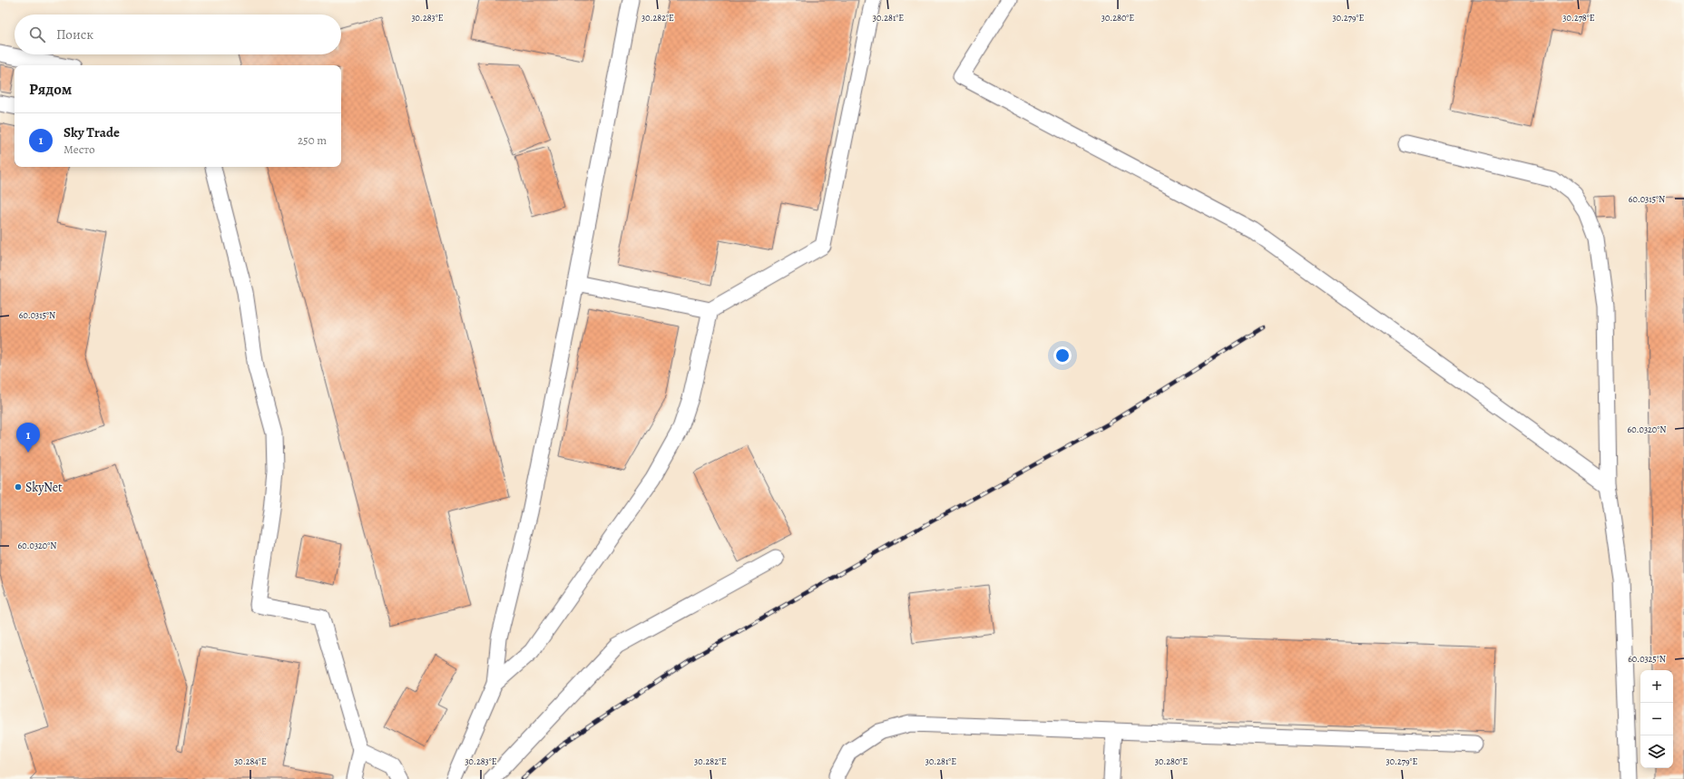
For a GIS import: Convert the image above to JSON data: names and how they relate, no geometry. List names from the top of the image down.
{
  "places": ["SkyNet"],
  "page": {
    "search": "Поиск",
    "heading": "Рядом",
    "list": [
      {
        "mark": "1",
        "name": "Sky Trade",
        "note": "Место",
        "value": "250 m"
      }
    ],
    "pins": "1",
    "map_buttons": ["+", "−"]
  },
  "coordinates": [
    "30.283°E",
    "30.282°E",
    "30.281°E",
    "30.280°E",
    "30.279°E",
    "30.278°E",
    "60.0315°N",
    "60.0320°N",
    "60.0325°N",
    "30.284°E"
  ]
}
